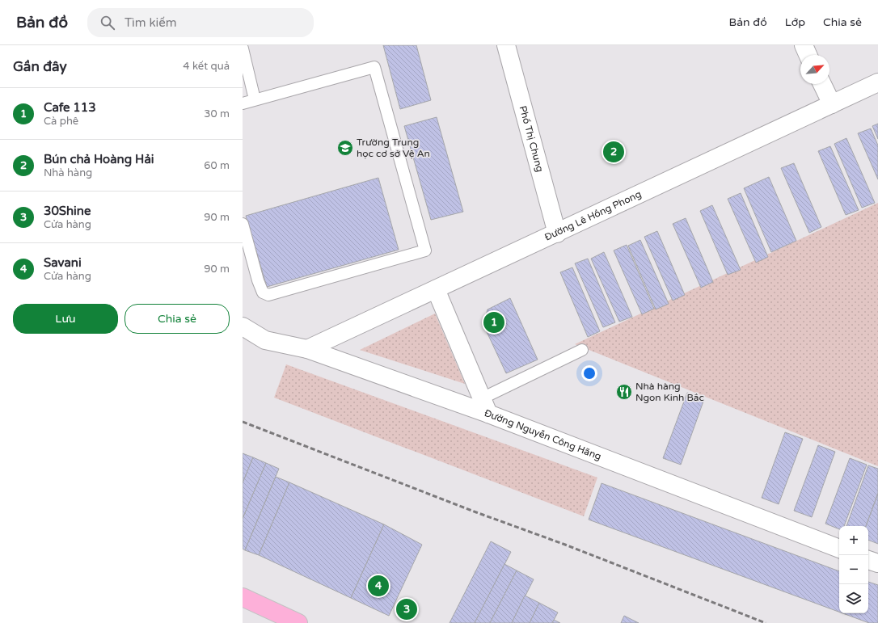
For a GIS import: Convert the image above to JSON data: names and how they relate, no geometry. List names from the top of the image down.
{
  "streets": {
    "street": ["Phố Thị Chung", "Đường Lê Hồng Phong", "Đường Nguyễn Công Hãng"]
  },
  "crossings": [
    ["Phố Thị Chung", "Đường Lê Hồng Phong"],
    ["Đường Lê Hồng Phong", "Đường Nguyễn Công Hãng"]
  ],
  "places": {
    "school or university": ["Trường Trung học cơ sở Vệ An"],
    "restaurant": ["Nhà hàng Ngon Kinh Bắc"]
  },
  "north": "top right",
  "page": {
    "header": "Bản đồ",
    "search": "Tìm kiếm",
    "nav": ["Bản đồ", "Lớp", "Chia sẻ"],
    "heading": ["Gần đây", "4 kết quả"],
    "list": [
      {
        "mark": "1",
        "name": "Cafe 113",
        "note": "Cà phê",
        "value": "30 m"
      },
      {
        "mark": "2",
        "name": "Bún chả Hoàng Hải",
        "note": "Nhà hàng",
        "value": "60 m"
      },
      {
        "mark": "3",
        "name": "30Shine",
        "note": "Cửa hàng",
        "value": "90 m"
      },
      {
        "mark": "4",
        "name": "Savani",
        "note": "Cửa hàng",
        "value": "90 m"
      }
    ],
    "pins": [
      "2",
      "1",
      "4",
      "3"
    ],
    "buttons": ["Lưu", "Chia sẻ"],
    "map_buttons": ["+", "−"]
  }
}
